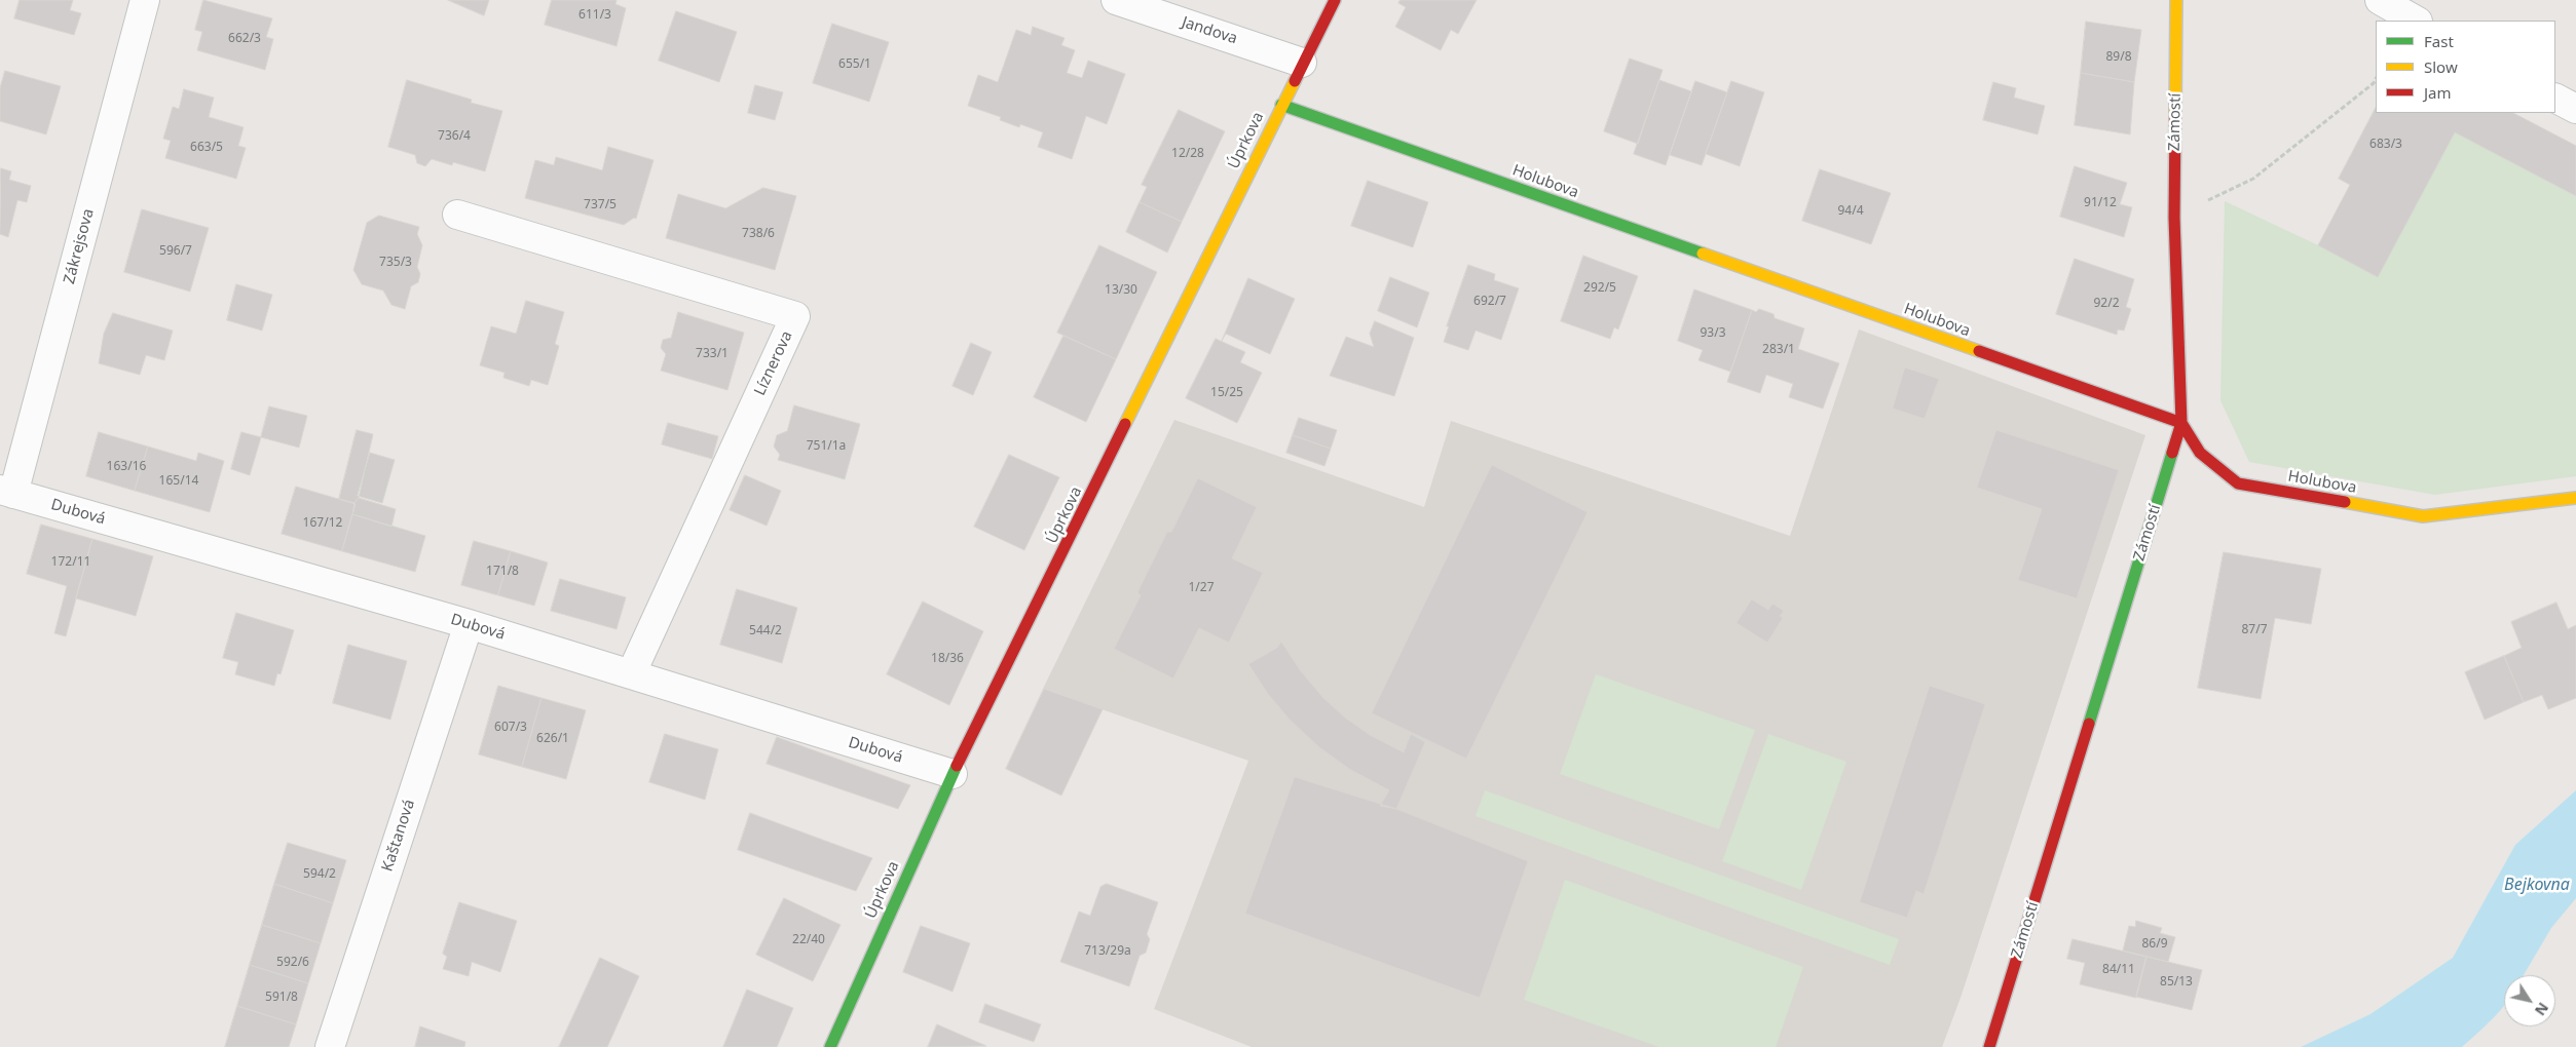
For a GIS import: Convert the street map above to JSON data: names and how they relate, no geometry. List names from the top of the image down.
{
  "streets": {
    "street": [
      "Jandova",
      "Zámostí",
      "Úprkova",
      "Holubova",
      "Zákrejsova",
      "Líznerova",
      "Dubová",
      "Kaštanová"
    ]
  },
  "crossings": [
    ["Jandova", "Úprkova"],
    ["Zámostí", "Holubova"],
    ["Úprkova", "Holubova"],
    ["Úprkova", "Dubová"],
    ["Zákrejsova", "Dubová"],
    ["Líznerova", "Dubová"],
    ["Dubová", "Kaštanová"]
  ],
  "water": ["Bejkovna"],
  "house_numbers": [
    "611/3",
    "662/3",
    "89/8",
    "655/1",
    "736/4",
    "683/3",
    "663/5",
    "12/28",
    "91/12",
    "737/5",
    "94/4",
    "738/6",
    "596/7",
    "735/3",
    "292/5",
    "13/30",
    "692/7",
    "92/2",
    "93/3",
    "283/1",
    "733/1",
    "15/25",
    "751/1a",
    "163/16",
    "165/14",
    "167/12",
    "172/11",
    "171/8",
    "1/27",
    "87/7",
    "544/2",
    "18/36",
    "607/3",
    "626/1",
    "594/2",
    "22/40",
    "86/9",
    "713/29a",
    "592/6",
    "84/11",
    "85/13",
    "591/8"
  ],
  "legend": ["Fast", "Slow", "Jam"],
  "north": "bottom right"
}
